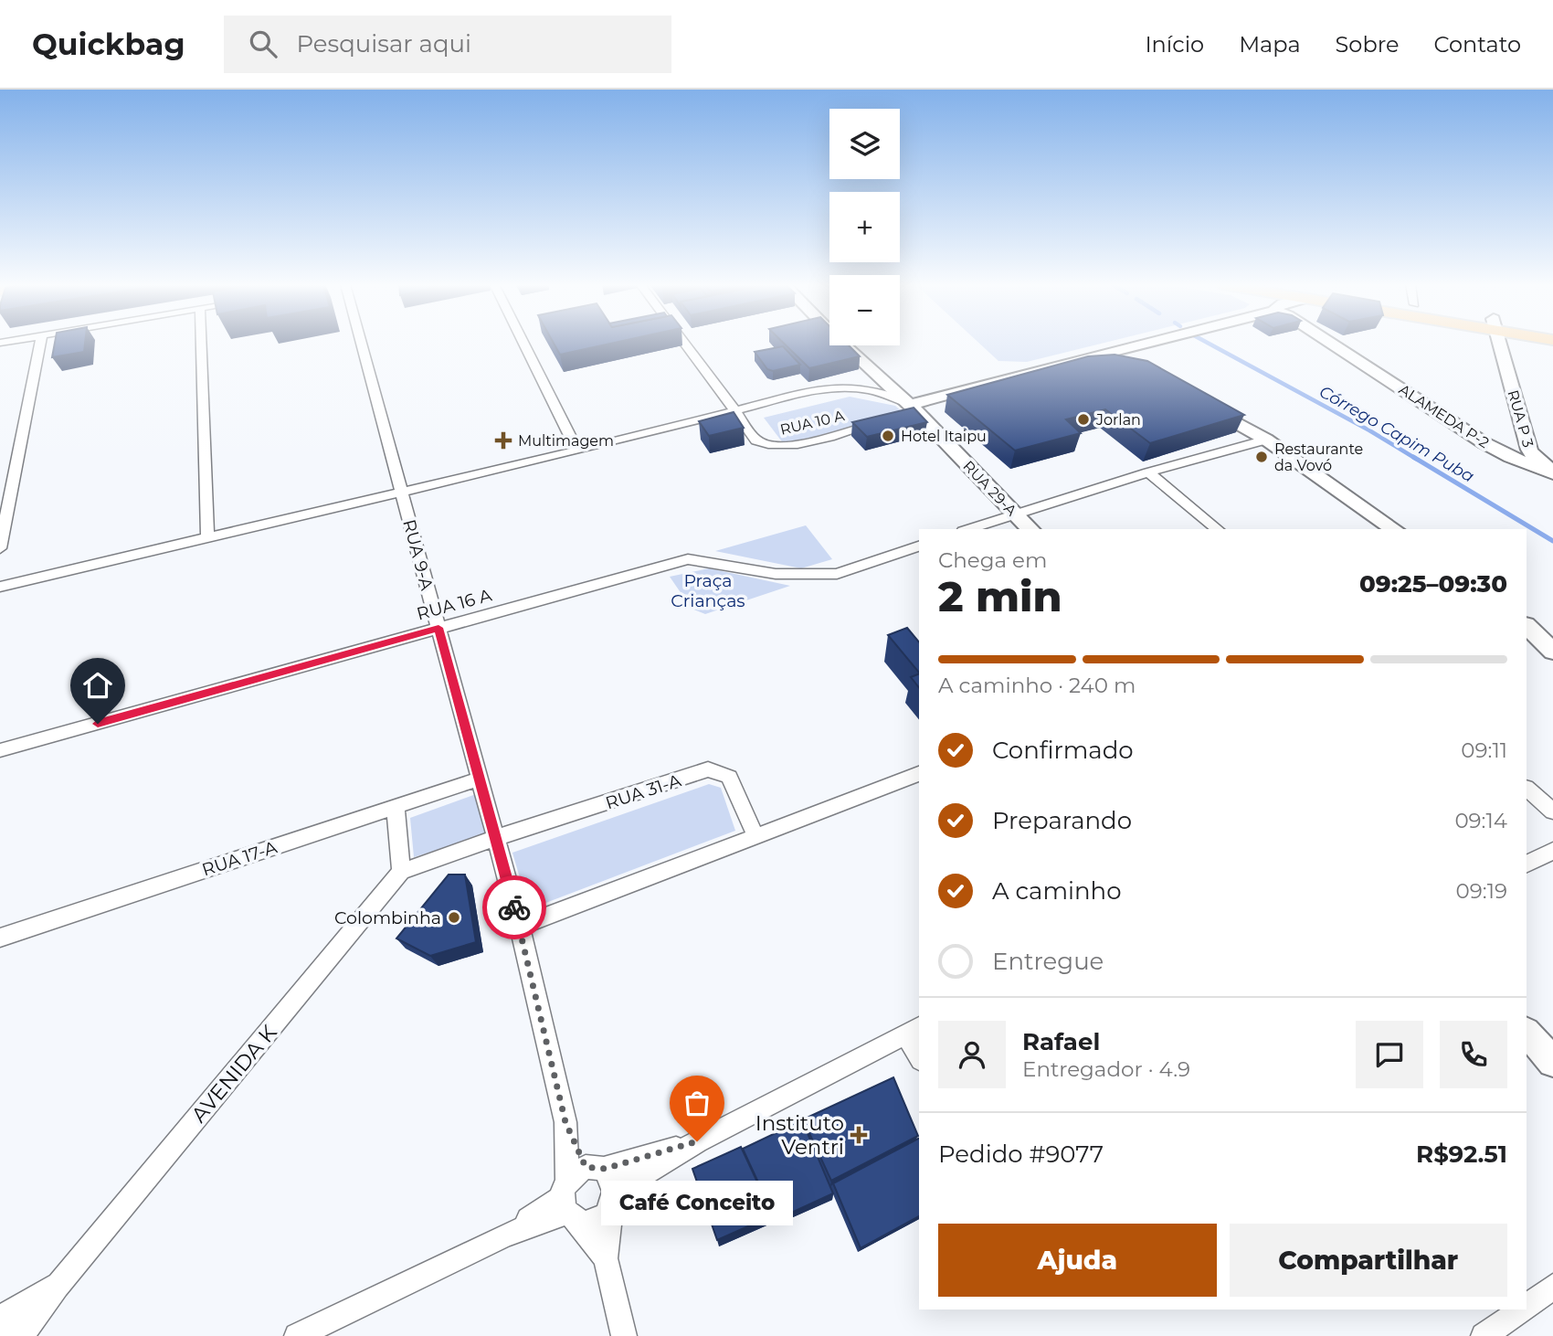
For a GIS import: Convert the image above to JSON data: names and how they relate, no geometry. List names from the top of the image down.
{
  "streets": {
    "street": [
      "ALAMEDA P-2",
      "RUA P 3",
      "RUA 10 A",
      "RUA 29-A",
      "RUA 9-A",
      "RUA 16 A",
      "RUA 31-A",
      "RUA 17-A",
      "AVENIDA K"
    ]
  },
  "crossings": [
    ["ALAMEDA P-2", "RUA P 3"],
    ["RUA 9-A", "RUA 16 A"],
    ["RUA 9-A", "RUA 31-A"],
    ["RUA 9-A", "RUA 17-A"]
  ],
  "water": ["Córrego Capim Puba"],
  "parks": ["Praça Crianças"],
  "places": {
    "other": [
      "Jorlan",
      "Hotel Itaipu",
      "Restaurante da Vovó",
      "Colombinha",
      "Café Conceito"
    ],
    "health": ["Multimagem", "Instituto Ventri"]
  },
  "page": {
    "header": "Quickbag",
    "search": "Pesquisar aqui",
    "nav": [
      "Início",
      "Mapa",
      "Sobre",
      "Contato"
    ],
    "map_buttons": ["+", "−"],
    "heading": ["2 min", "Chega em", "09:25–09:30"],
    "panel": [
      "Rafael",
      "Entregador · 4.9",
      "Pedido #9077",
      "R$92.51"
    ],
    "bar": "A caminho · 240 m",
    "list": [
      ["Confirmado", "09:11"],
      ["Preparando", "09:14"],
      ["A caminho", "09:19"],
      "Entregue"
    ],
    "bubble": "Café Conceito",
    "buttons": ["Ajuda", "Compartilhar"]
  }
}
